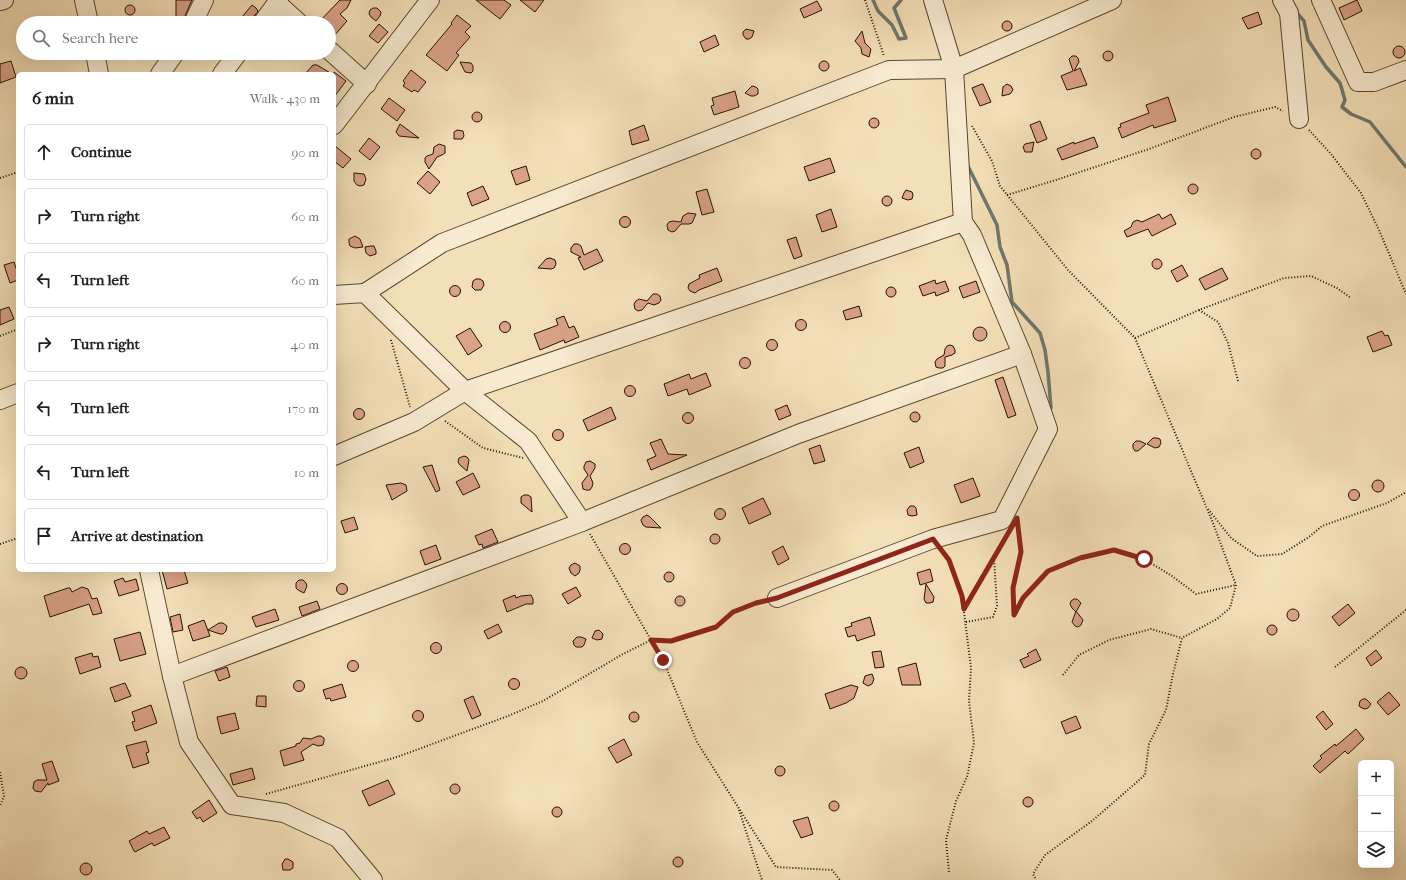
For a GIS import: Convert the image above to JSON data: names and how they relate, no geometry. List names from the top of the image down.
{
  "page": {
    "search": "Search here",
    "heading": ["6 min", "Walk · 430 m"],
    "list": [
      ["Continue", "90 m"],
      ["Turn right", "60 m"],
      ["Turn left", "60 m"],
      ["Turn right", "40 m"],
      ["Turn left", "170 m"],
      ["Turn left", "10 m"],
      "Arrive at destination"
    ],
    "map_buttons": ["+", "−"]
  }
}
